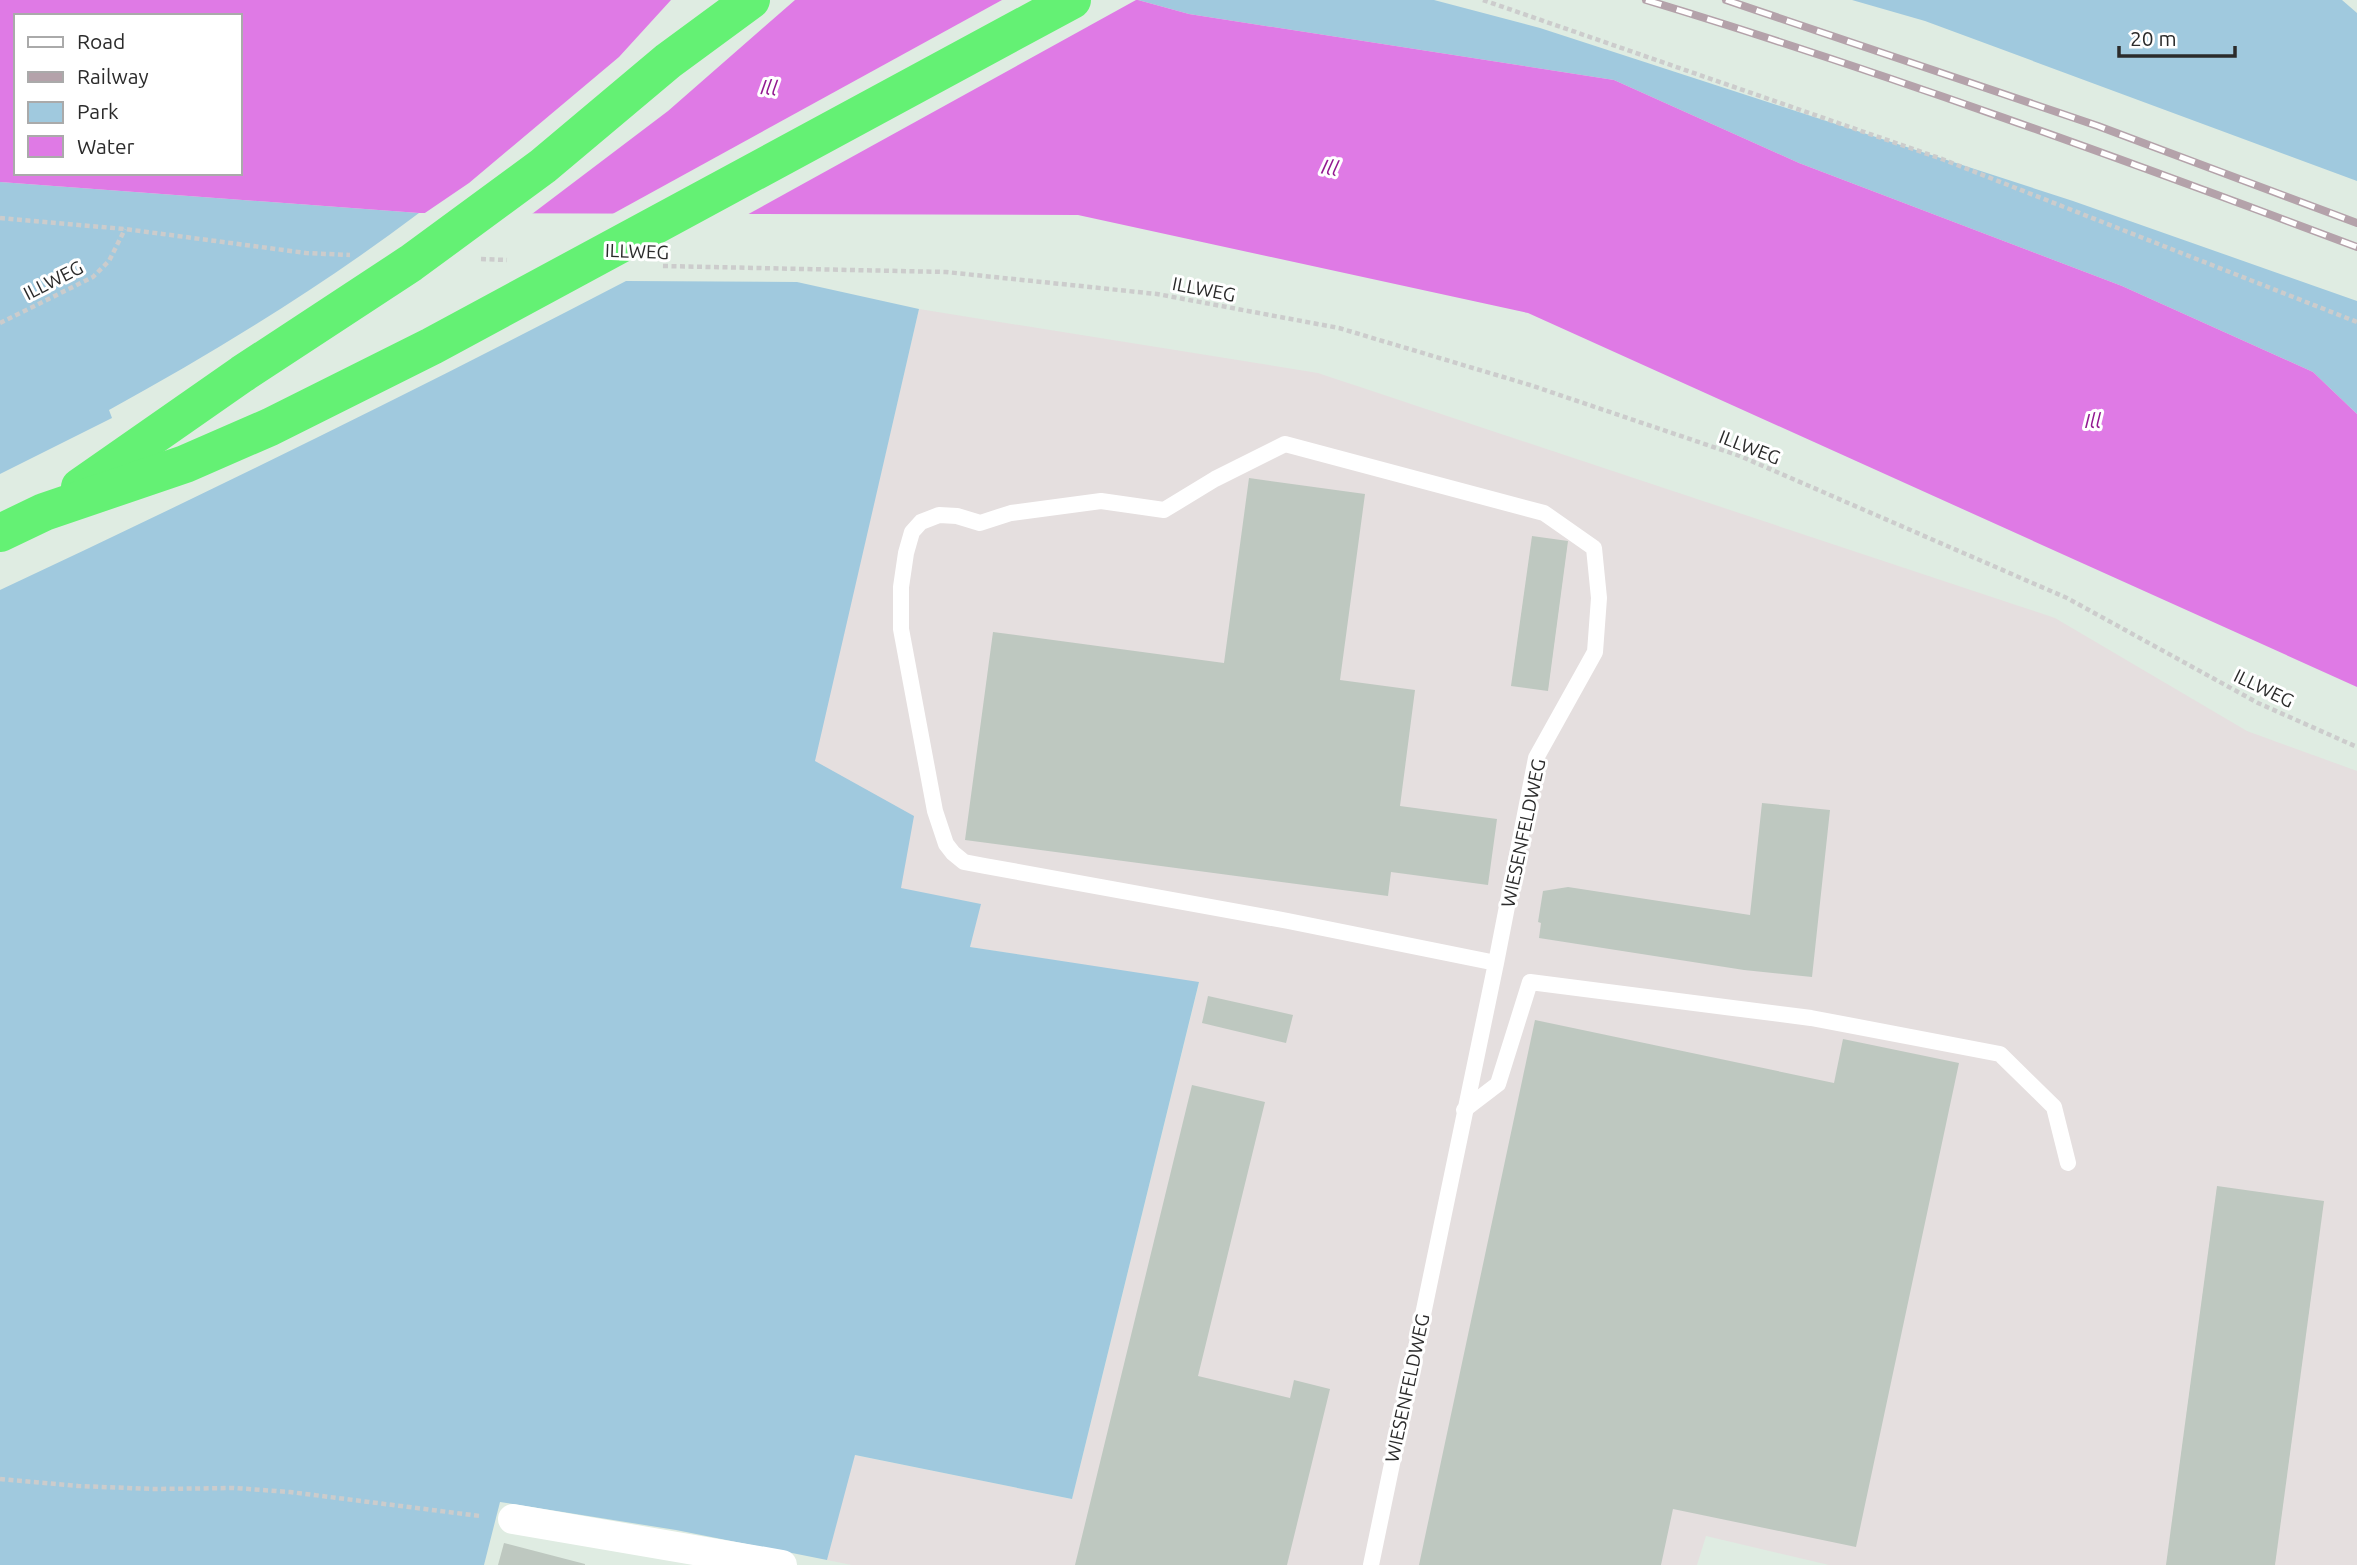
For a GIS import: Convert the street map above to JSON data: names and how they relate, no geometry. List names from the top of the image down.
{
  "streets": {
    "lane": ["WIESENFELDWEG"],
    "path": ["ILLWEG"]
  },
  "water": ["Ill"],
  "legend": [
    "Road",
    "Railway",
    "Park",
    "Water"
  ],
  "scale_bar": "20 m"
}
